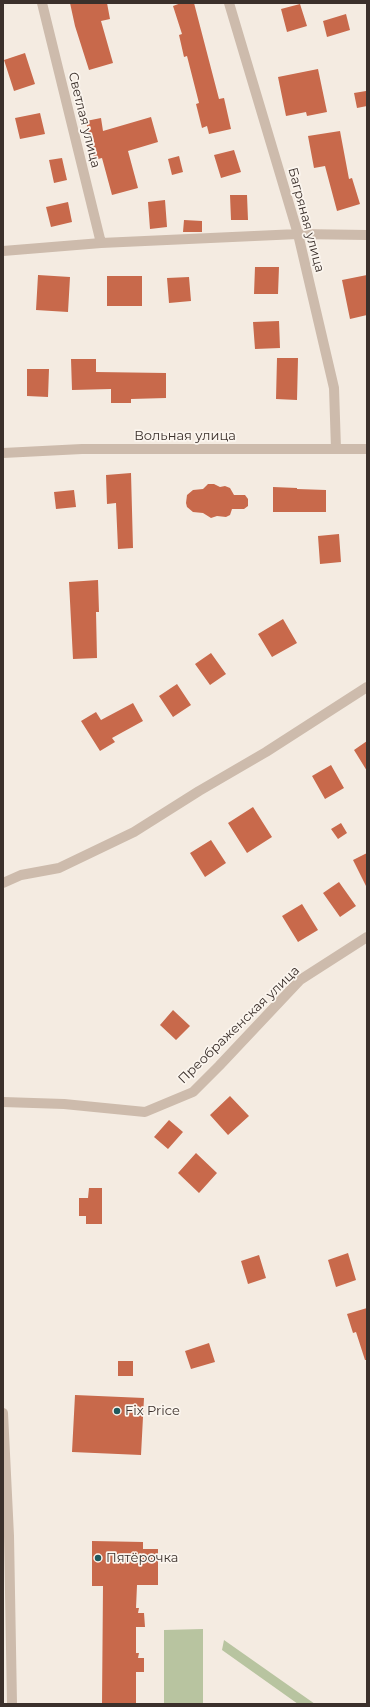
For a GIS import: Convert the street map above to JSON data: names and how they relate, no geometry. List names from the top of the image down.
{
  "streets": {
    "street": [
      "Светлая улица",
      "Багряная улица",
      "Вольная улица",
      "Преображенская улица"
    ]
  },
  "crossings": [
    ["Багряная улица", "Вольная улица"]
  ],
  "places": ["Fix Price", "Пятёрочка"]
}
